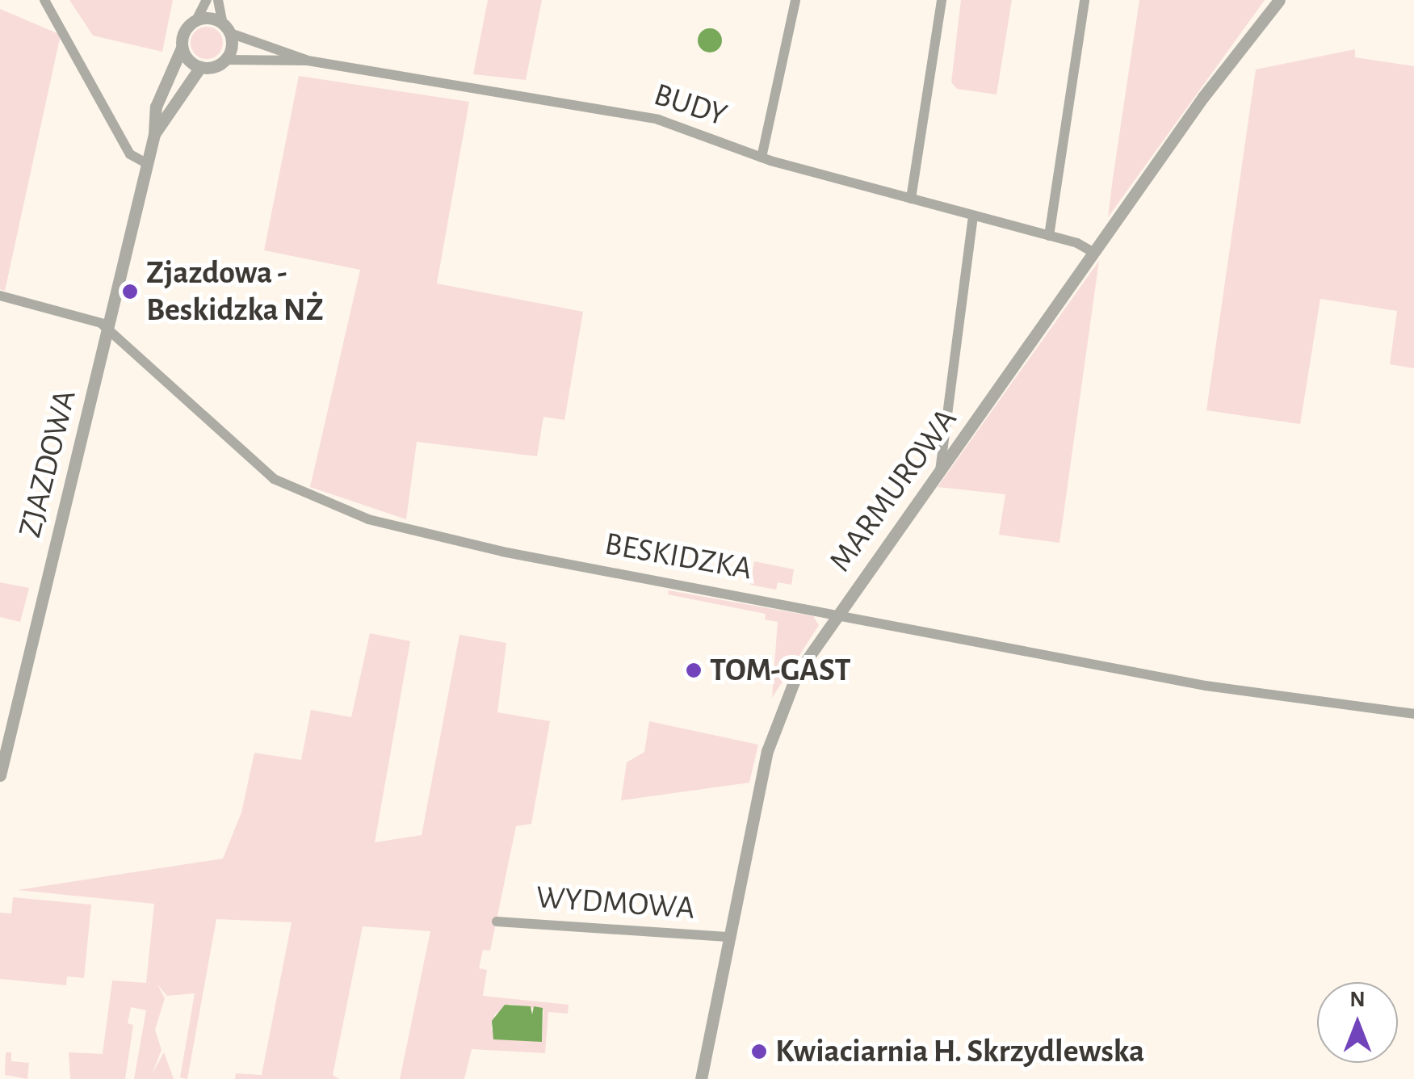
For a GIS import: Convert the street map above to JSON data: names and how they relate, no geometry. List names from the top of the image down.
{
  "streets": {
    "street": [
      "BUDY",
      "ZJAZDOWA",
      "MARMUROWA",
      "BESKIDZKA",
      "WYDMOWA"
    ]
  },
  "crossings": [
    ["BUDY", "ZJAZDOWA"],
    ["BUDY", "MARMUROWA"],
    ["ZJAZDOWA", "BESKIDZKA"],
    ["MARMUROWA", "BESKIDZKA"],
    ["MARMUROWA", "WYDMOWA"]
  ],
  "places": ["Zjazdowa - Beskidzka NŻ", "TOM-GAST", "Kwiaciarnia H. Skrzydlewska"],
  "north": "top"
}
